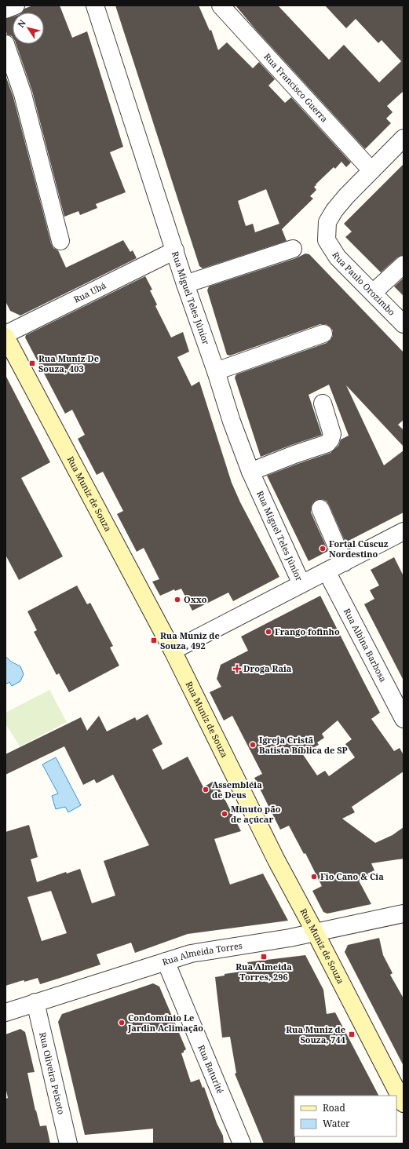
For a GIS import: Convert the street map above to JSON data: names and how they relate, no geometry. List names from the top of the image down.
{
  "streets": {
    "street": [
      "Rua Francisco Guerra",
      "Rua Paulo Orozimbo",
      "Rua Ubá",
      "Rua Miguel Teles Júnior",
      "Rua Muniz de Souza",
      "Rua Albina Barbosa",
      "Rua Almeida Torres",
      "Rua Baturité",
      "Rua Oliveira Peixoto"
    ]
  },
  "crossings": [
    ["Rua Francisco Guerra", "Rua Paulo Orozimbo"],
    ["Rua Ubá", "Rua Miguel Teles Júnior"],
    ["Rua Muniz de Souza", "Rua Almeida Torres"],
    ["Rua Almeida Torres", "Rua Baturité"],
    ["Rua Almeida Torres", "Rua Oliveira Peixoto"]
  ],
  "places": {
    "transit": [
      "Rua Muniz De Souza, 403",
      "Rua Muniz de Souza, 492",
      "Rua Almeida Torres, 296",
      "Rua Muniz de Souza, 744"
    ],
    "other": [
      "Fortal Cuscuz Nordestino",
      "Oxxo",
      "Frango fofinho",
      "Igreja Cristã Batista Bíblica de SP",
      "Assembléia de Deus",
      "Minuto pão de açúcar",
      "Fio Cano & Cia",
      "Condomínio Le Jardin Aclimação"
    ],
    "health": ["Droga Raia"]
  },
  "legend": ["Road", "Water"],
  "north": "top left"
}
